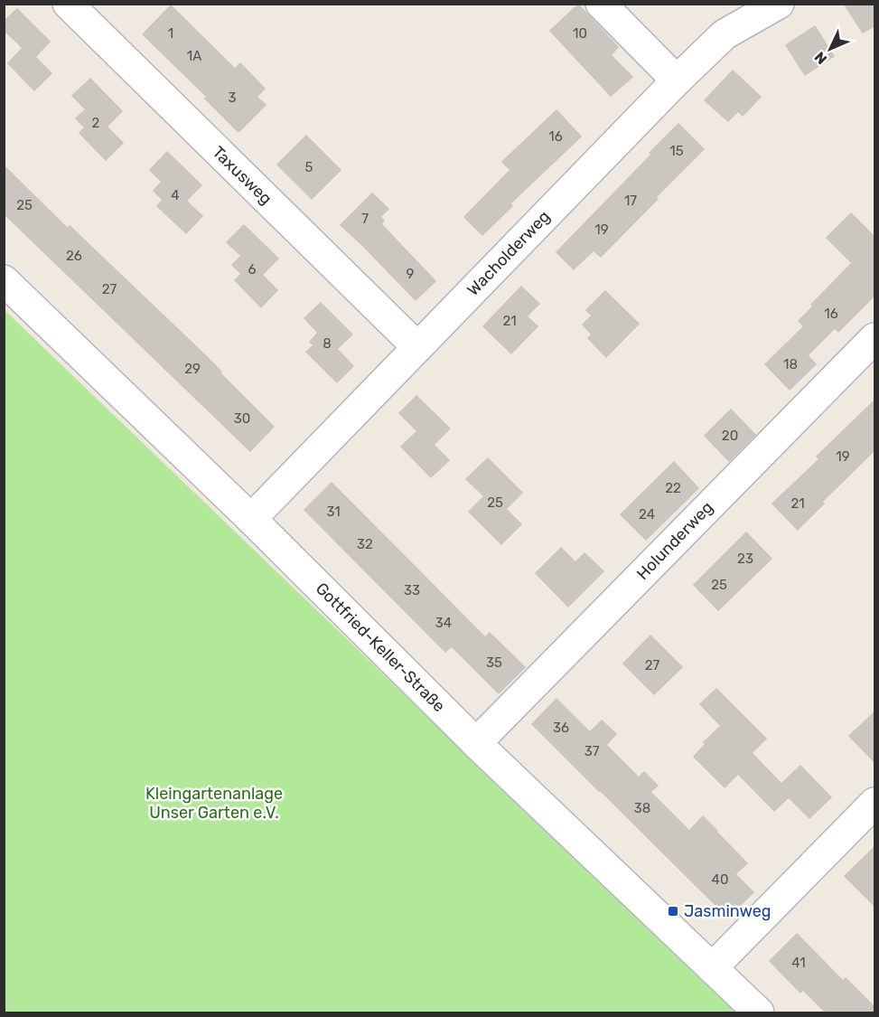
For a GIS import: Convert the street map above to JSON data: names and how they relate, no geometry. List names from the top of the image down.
{
  "streets": {
    "street": [
      "Taxusweg",
      "Wacholderweg",
      "Holunderweg",
      "Gottfried-Keller-Straße"
    ]
  },
  "crossings": [
    ["Taxusweg", "Wacholderweg"],
    ["Wacholderweg", "Gottfried-Keller-Straße"],
    ["Holunderweg", "Gottfried-Keller-Straße"]
  ],
  "parks": ["Kleingartenanlage Unser Garten e.V."],
  "places": {
    "transit": ["Jasminweg"]
  },
  "house_numbers": [
    "1",
    "10",
    "1A",
    "3",
    "2",
    "16",
    "15",
    "5",
    "4",
    "17",
    "25",
    "7",
    "19",
    "26",
    "6",
    "9",
    "27",
    "16",
    "21",
    "8",
    "18",
    "29",
    "30",
    "20",
    "19",
    "22",
    "25",
    "21",
    "31",
    "24",
    "32",
    "23",
    "25",
    "33",
    "34",
    "35",
    "27",
    "36",
    "37",
    "38",
    "40",
    "41"
  ],
  "north": "bottom left"
}
